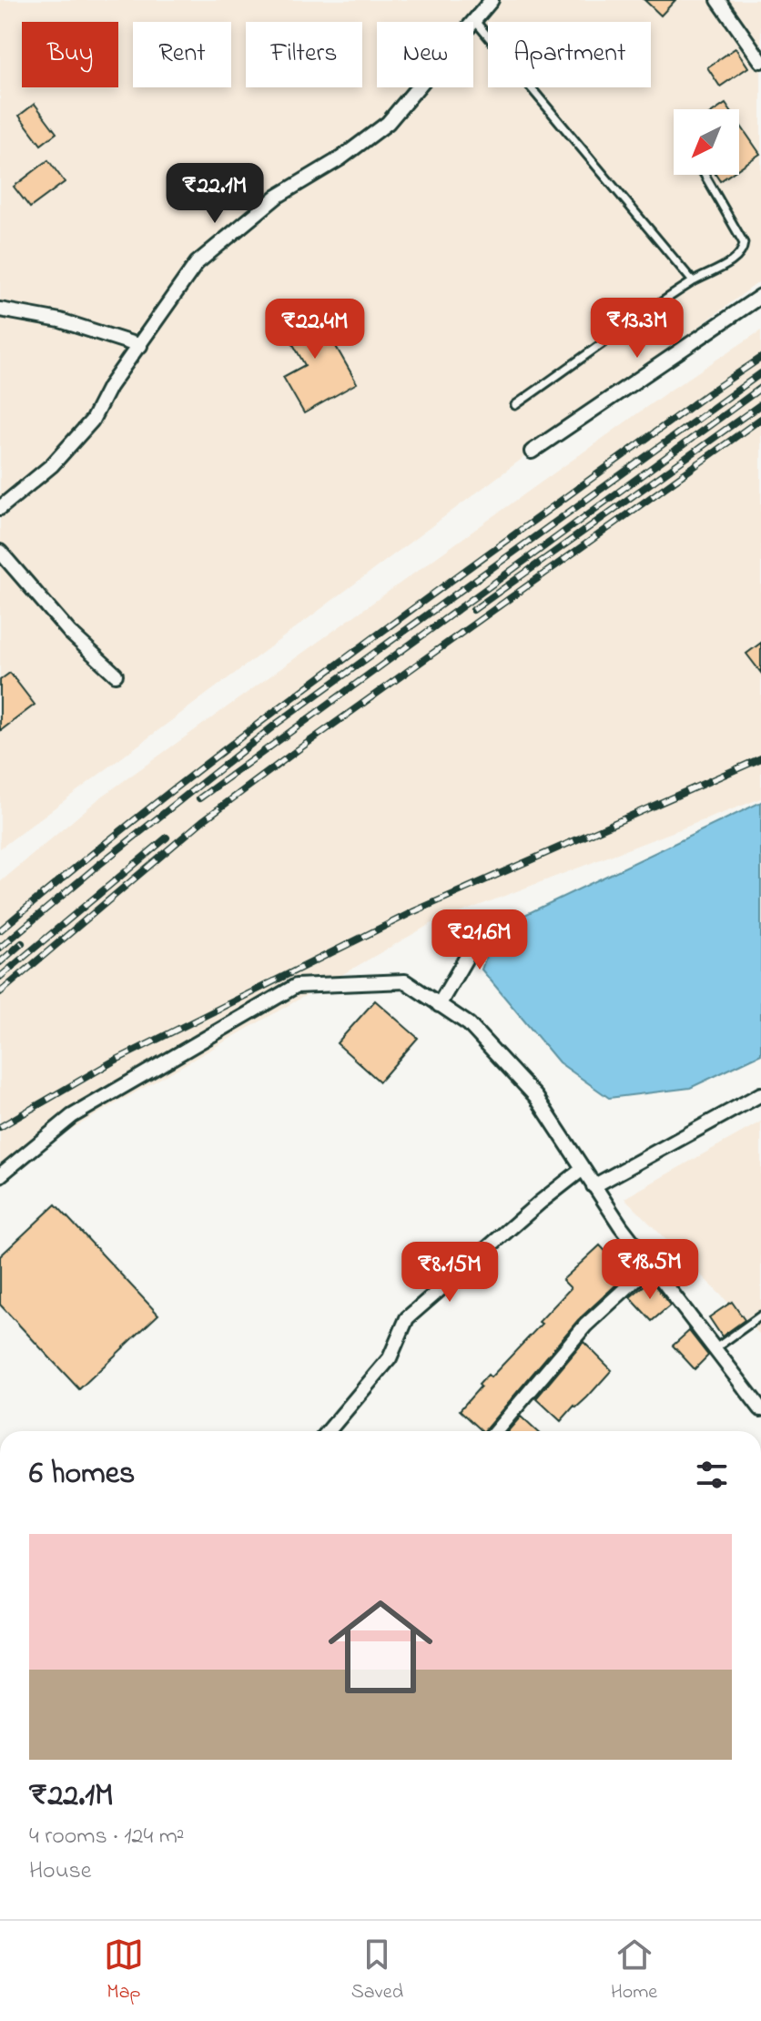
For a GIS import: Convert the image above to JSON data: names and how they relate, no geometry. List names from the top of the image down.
{
  "north": "bottom left",
  "page": {
    "chip": [
      "Buy",
      "Rent",
      "Filters",
      "New",
      "Apartment"
    ],
    "price": [
      "₹22.1M",
      "₹13.3M",
      "₹22.4M",
      "₹21.6M",
      "₹18.5M",
      "₹8.15M"
    ],
    "heading": "6 homes",
    "list": [
      {
        "name": "₹22.1M",
        "note": "4 rooms · 124 m² · House"
      }
    ],
    "tabs": ["Map", "Saved", "Home"]
  }
}
